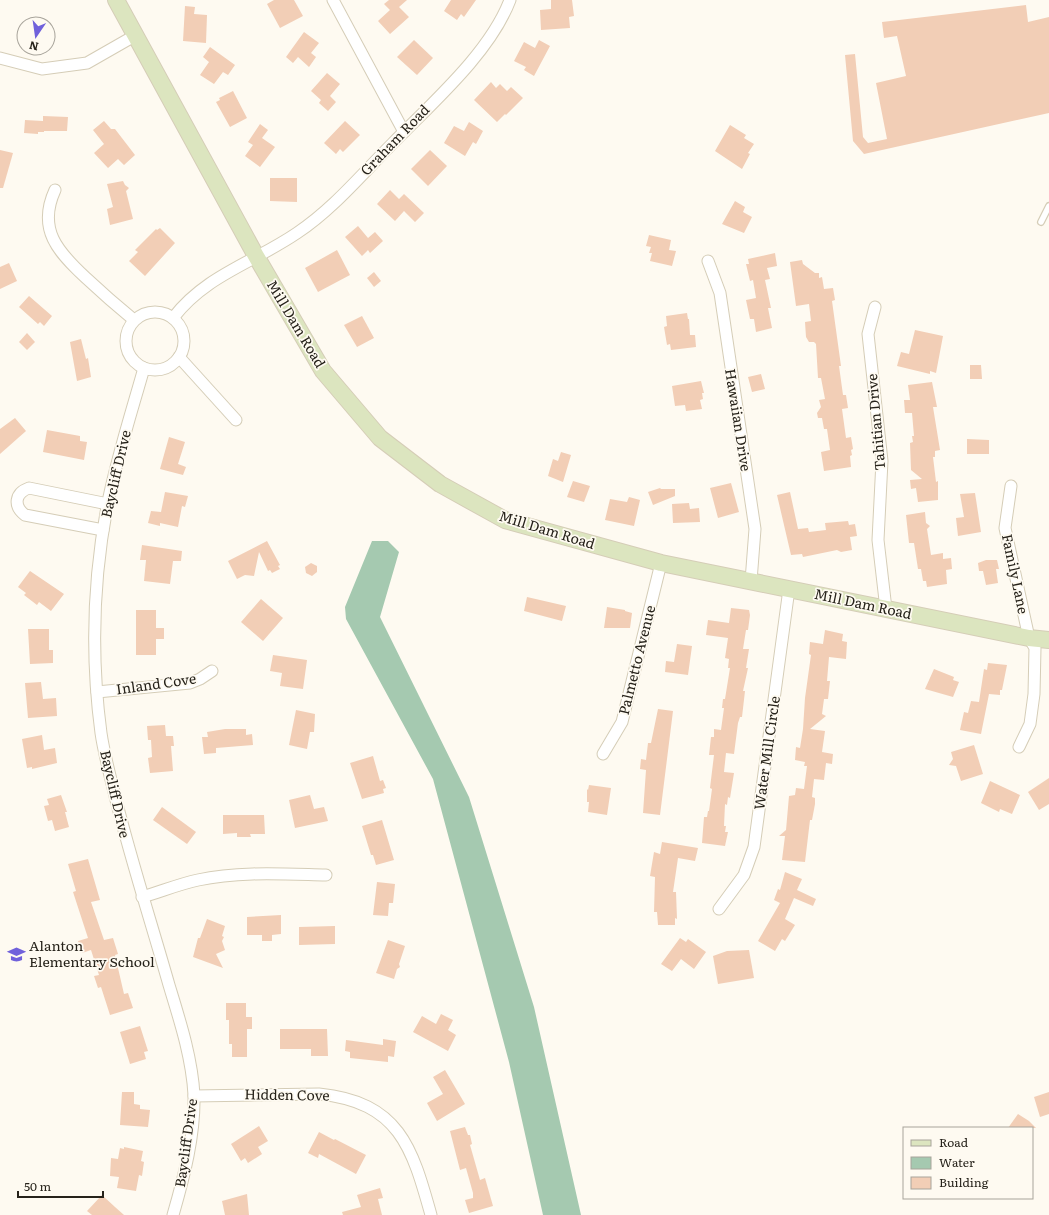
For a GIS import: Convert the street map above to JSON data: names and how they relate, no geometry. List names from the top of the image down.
{
  "streets": {
    "street": [
      "Graham Road",
      "Mill Dam Road",
      "Hawaiian Drive",
      "Tahitian Drive",
      "Baycliff Drive",
      "Family Lane",
      "Palmetto Avenue",
      "Inland Cove",
      "Water Mill Circle",
      "Hidden Cove"
    ]
  },
  "crossings": [
    ["Graham Road", "Mill Dam Road"],
    ["Mill Dam Road", "Hawaiian Drive"],
    ["Mill Dam Road", "Tahitian Drive"],
    ["Mill Dam Road", "Family Lane"],
    ["Mill Dam Road", "Palmetto Avenue"],
    ["Mill Dam Road", "Water Mill Circle"],
    ["Baycliff Drive", "Inland Cove"],
    ["Baycliff Drive", "Hidden Cove"]
  ],
  "places": {
    "school or university": ["Alanton Elementary School"]
  },
  "legend": ["Road", "Water", "Building"],
  "scale_bar": "50 m",
  "north": "bottom"
}
